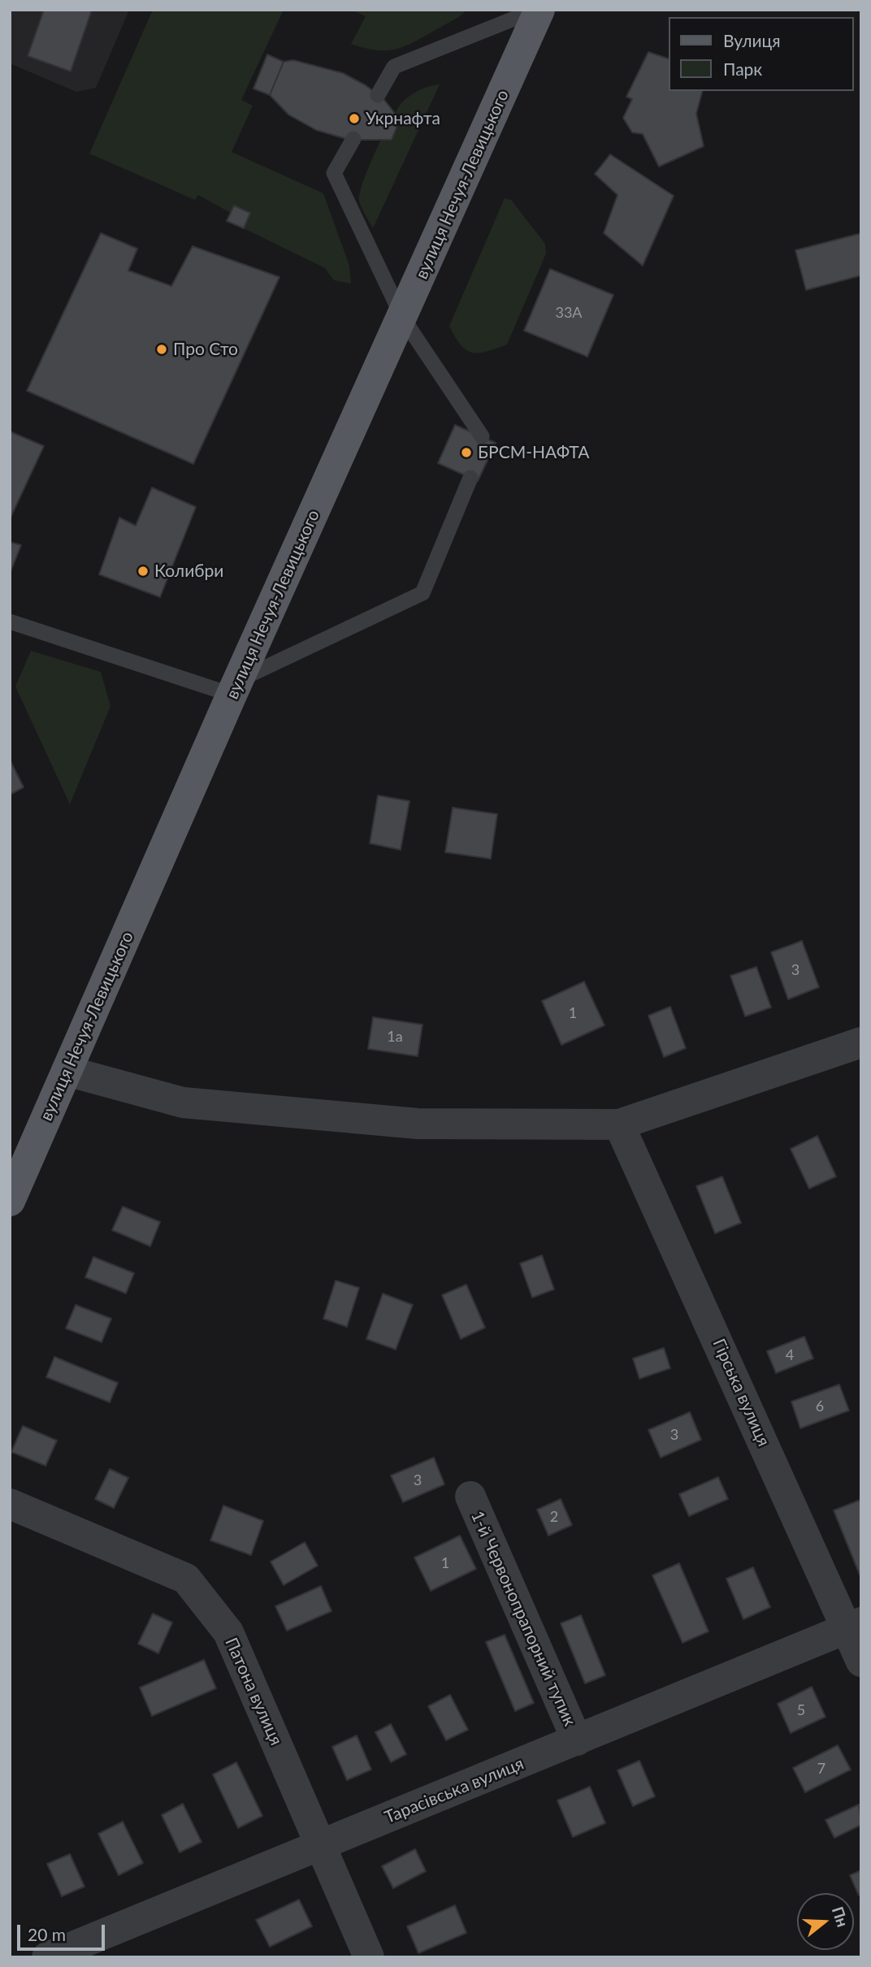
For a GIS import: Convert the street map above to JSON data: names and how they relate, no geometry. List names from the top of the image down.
{
  "streets": {
    "main road": ["вулиця Нечуя-Левицького"],
    "street": [
      "Гірська вулиця",
      "1-й Червонопрапорний тупик",
      "Патона вулиця",
      "Тарасівська вулиця"
    ]
  },
  "crossings": [
    ["Гірська вулиця", "Тарасівська вулиця"],
    ["1-й Червонопрапорний тупик", "Тарасівська вулиця"],
    ["Патона вулиця", "Тарасівська вулиця"]
  ],
  "places": [
    "Укрнафта",
    "Про Сто",
    "БРСМ-НАФТА",
    "Колибри"
  ],
  "house_numbers": [
    "33А",
    "3",
    "1",
    "1а",
    "4",
    "6",
    "3",
    "3",
    "2",
    "1",
    "5",
    "7"
  ],
  "legend": ["Вулиця", "Парк"],
  "scale_bar": "20 m",
  "north": "right"
}
